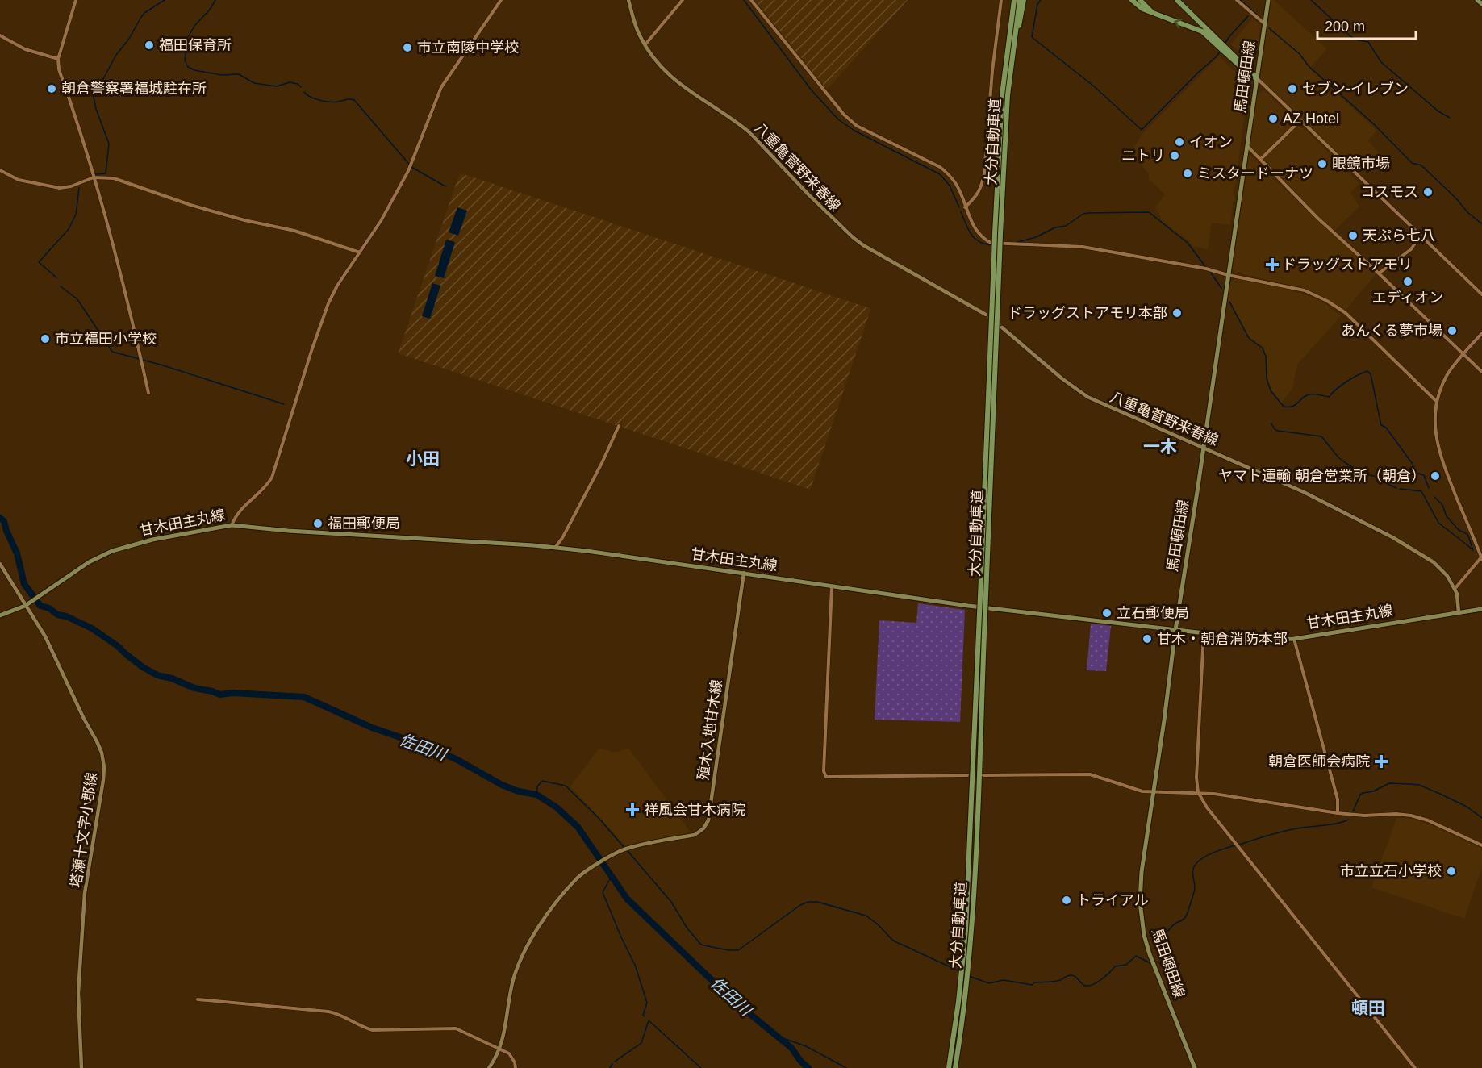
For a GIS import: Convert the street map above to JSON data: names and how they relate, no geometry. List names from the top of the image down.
{
  "streets": {
    "highway": ["大分自動車道"],
    "main road": [
      "馬田頓田線",
      "八重亀菅野来春線",
      "甘木田主丸線",
      "殖木入地甘木線",
      "塔瀬十文字小郡線"
    ]
  },
  "crossings": [
    ["馬田頓田線", "八重亀菅野来春線"],
    ["馬田頓田線", "甘木田主丸線"],
    ["甘木田主丸線", "殖木入地甘木線"],
    ["甘木田主丸線", "塔瀬十文字小郡線"]
  ],
  "districts": ["一木", "小田", "頓田"],
  "water": ["佐田川"],
  "places": {
    "other": [
      "福田保育所",
      "市立南陵中学校",
      "朝倉警察署福城駐在所",
      "セブン-イレブン",
      "AZ Hotel",
      "イオン",
      "ニトリ",
      "眼鏡市場",
      "ミスタードーナツ",
      "コスモス",
      "天ぷら七八",
      "エディオン",
      "ドラッグストアモリ本部",
      "あんくる夢市場",
      "市立福田小学校",
      "ヤマト運輸 朝倉営業所（朝倉）",
      "福田郵便局",
      "立石郵便局",
      "甘木・朝倉消防本部",
      "市立立石小学校",
      "トライアル"
    ],
    "health": ["ドラッグストアモリ", "朝倉医師会病院", "祥風会甘木病院"]
  },
  "scale_bar": "200 m"
}
